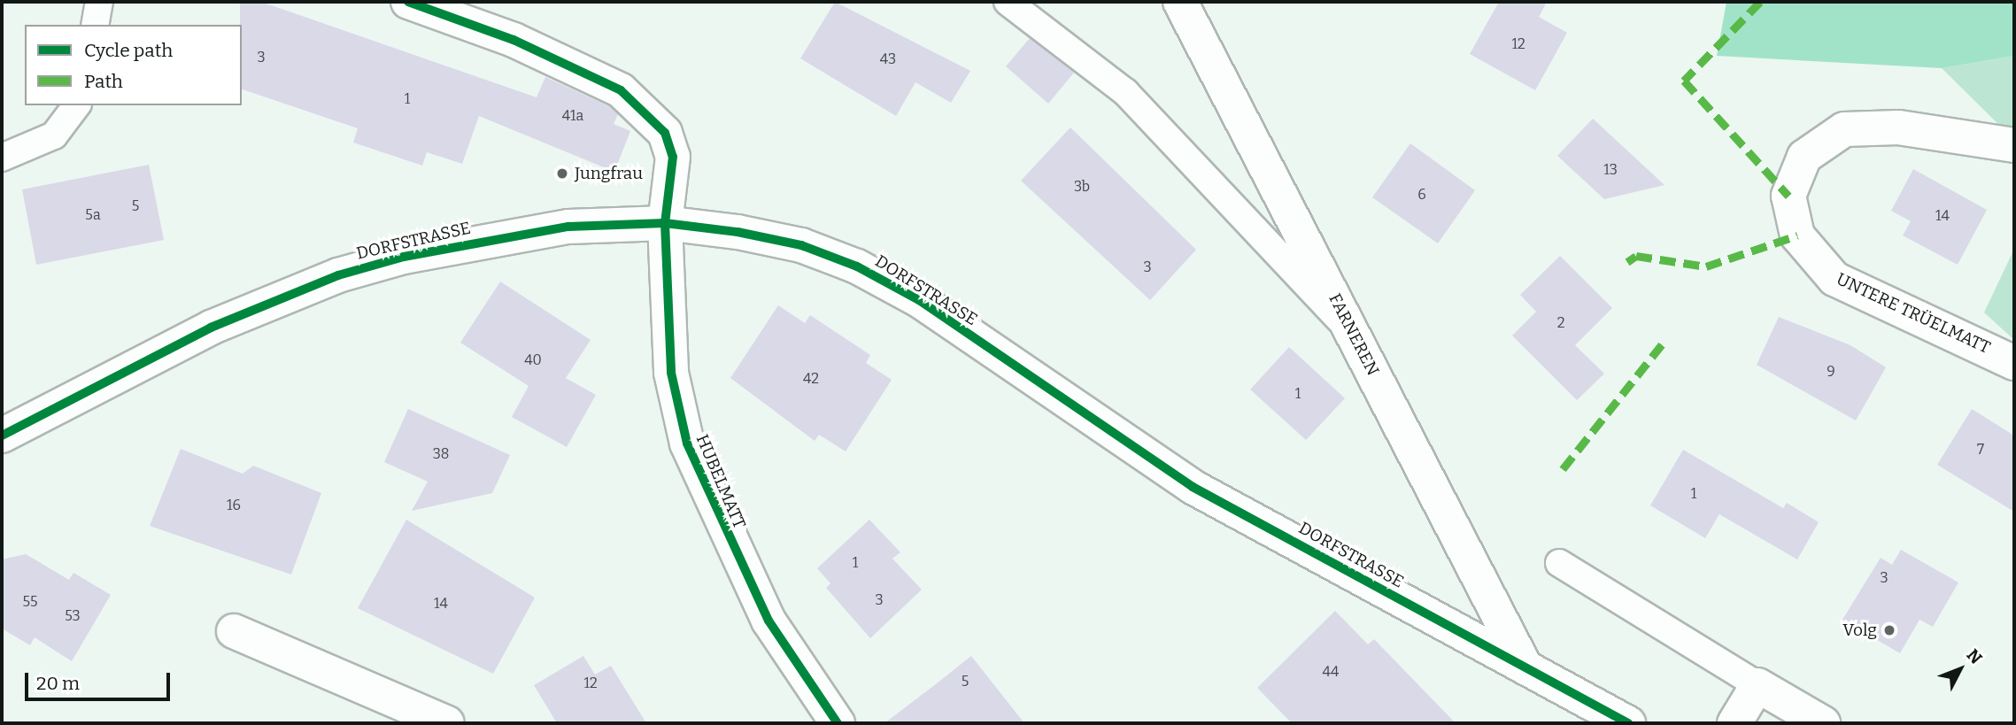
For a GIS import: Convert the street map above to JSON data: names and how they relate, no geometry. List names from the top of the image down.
{
  "streets": {
    "street": [
      "DORFSTRASSE",
      "UNTERE TRÜELMATT",
      "FARNEREN",
      "HUBELMATT"
    ]
  },
  "crossings": [
    ["DORFSTRASSE", "FARNEREN"],
    ["DORFSTRASSE", "HUBELMATT"]
  ],
  "places": ["Jungfrau", "Volg"],
  "house_numbers": [
    "12",
    "3",
    "43",
    "1",
    "41a",
    "13",
    "3b",
    "6",
    "5",
    "5a",
    "14",
    "3",
    "2",
    "40",
    "9",
    "42",
    "1",
    "7",
    "38",
    "1",
    "16",
    "1",
    "3",
    "3",
    "55",
    "14",
    "53",
    "44",
    "5",
    "12"
  ],
  "legend": ["Cycle path", "Path"],
  "scale_bar": "20 m",
  "north": "top right"
}
